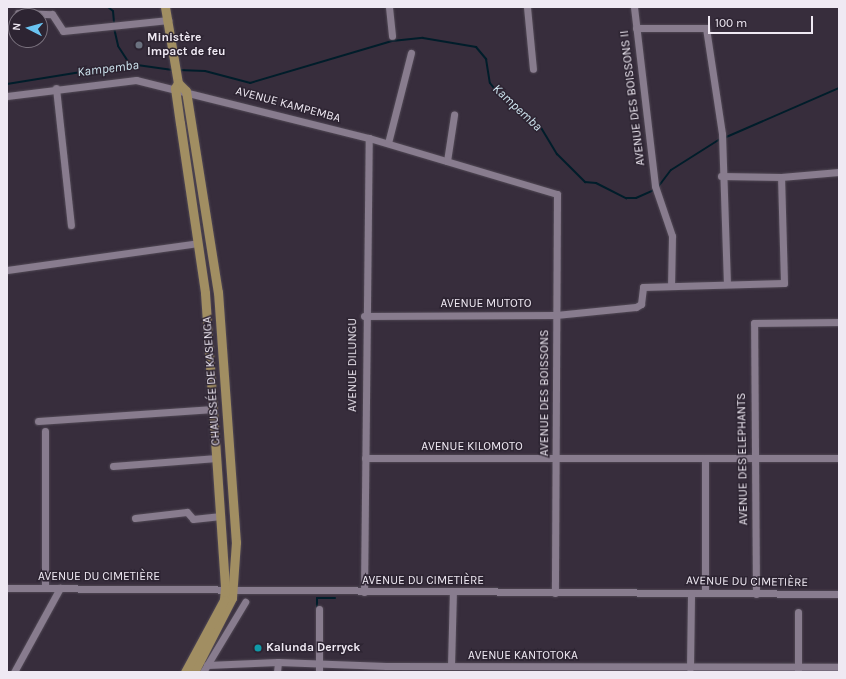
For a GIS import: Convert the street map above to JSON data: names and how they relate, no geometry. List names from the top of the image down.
{
  "streets": {
    "main road": ["CHAUSSÉE DE KASENGA"],
    "street": [
      "AVENUE DES BOISSONS II",
      "AVENUE KAMPEMBA",
      "AVENUE MUTOTO",
      "AVENUE DILUNGU",
      "AVENUE DES BOISSONS",
      "AVENUE KILOMOTO",
      "AVENUE DES ELEPHANTS",
      "AVENUE DU CIMETIÈRE",
      "AVENUE KANTOTOKA"
    ]
  },
  "crossings": [
    ["AVENUE DES BOISSONS II", "AVENUE MUTOTO"],
    ["AVENUE KAMPEMBA", "AVENUE DILUNGU"],
    ["AVENUE KAMPEMBA", "CHAUSSÉE DE KASENGA"],
    ["AVENUE KAMPEMBA", "AVENUE DES BOISSONS"],
    ["AVENUE MUTOTO", "AVENUE DILUNGU"],
    ["AVENUE MUTOTO", "AVENUE DES BOISSONS"],
    ["AVENUE DILUNGU", "AVENUE KILOMOTO"],
    ["AVENUE DILUNGU", "AVENUE DU CIMETIÈRE"],
    ["CHAUSSÉE DE KASENGA", "AVENUE DU CIMETIÈRE"],
    ["AVENUE DES BOISSONS", "AVENUE KILOMOTO"],
    ["AVENUE DES BOISSONS", "AVENUE DU CIMETIÈRE"],
    ["AVENUE KILOMOTO", "AVENUE DES ELEPHANTS"],
    ["AVENUE DES ELEPHANTS", "AVENUE DU CIMETIÈRE"]
  ],
  "water": ["Kampemba"],
  "places": ["Ministère Impact de feu", "Kalunda Derryck"],
  "scale_bar": "100 m",
  "north": "left"
}
